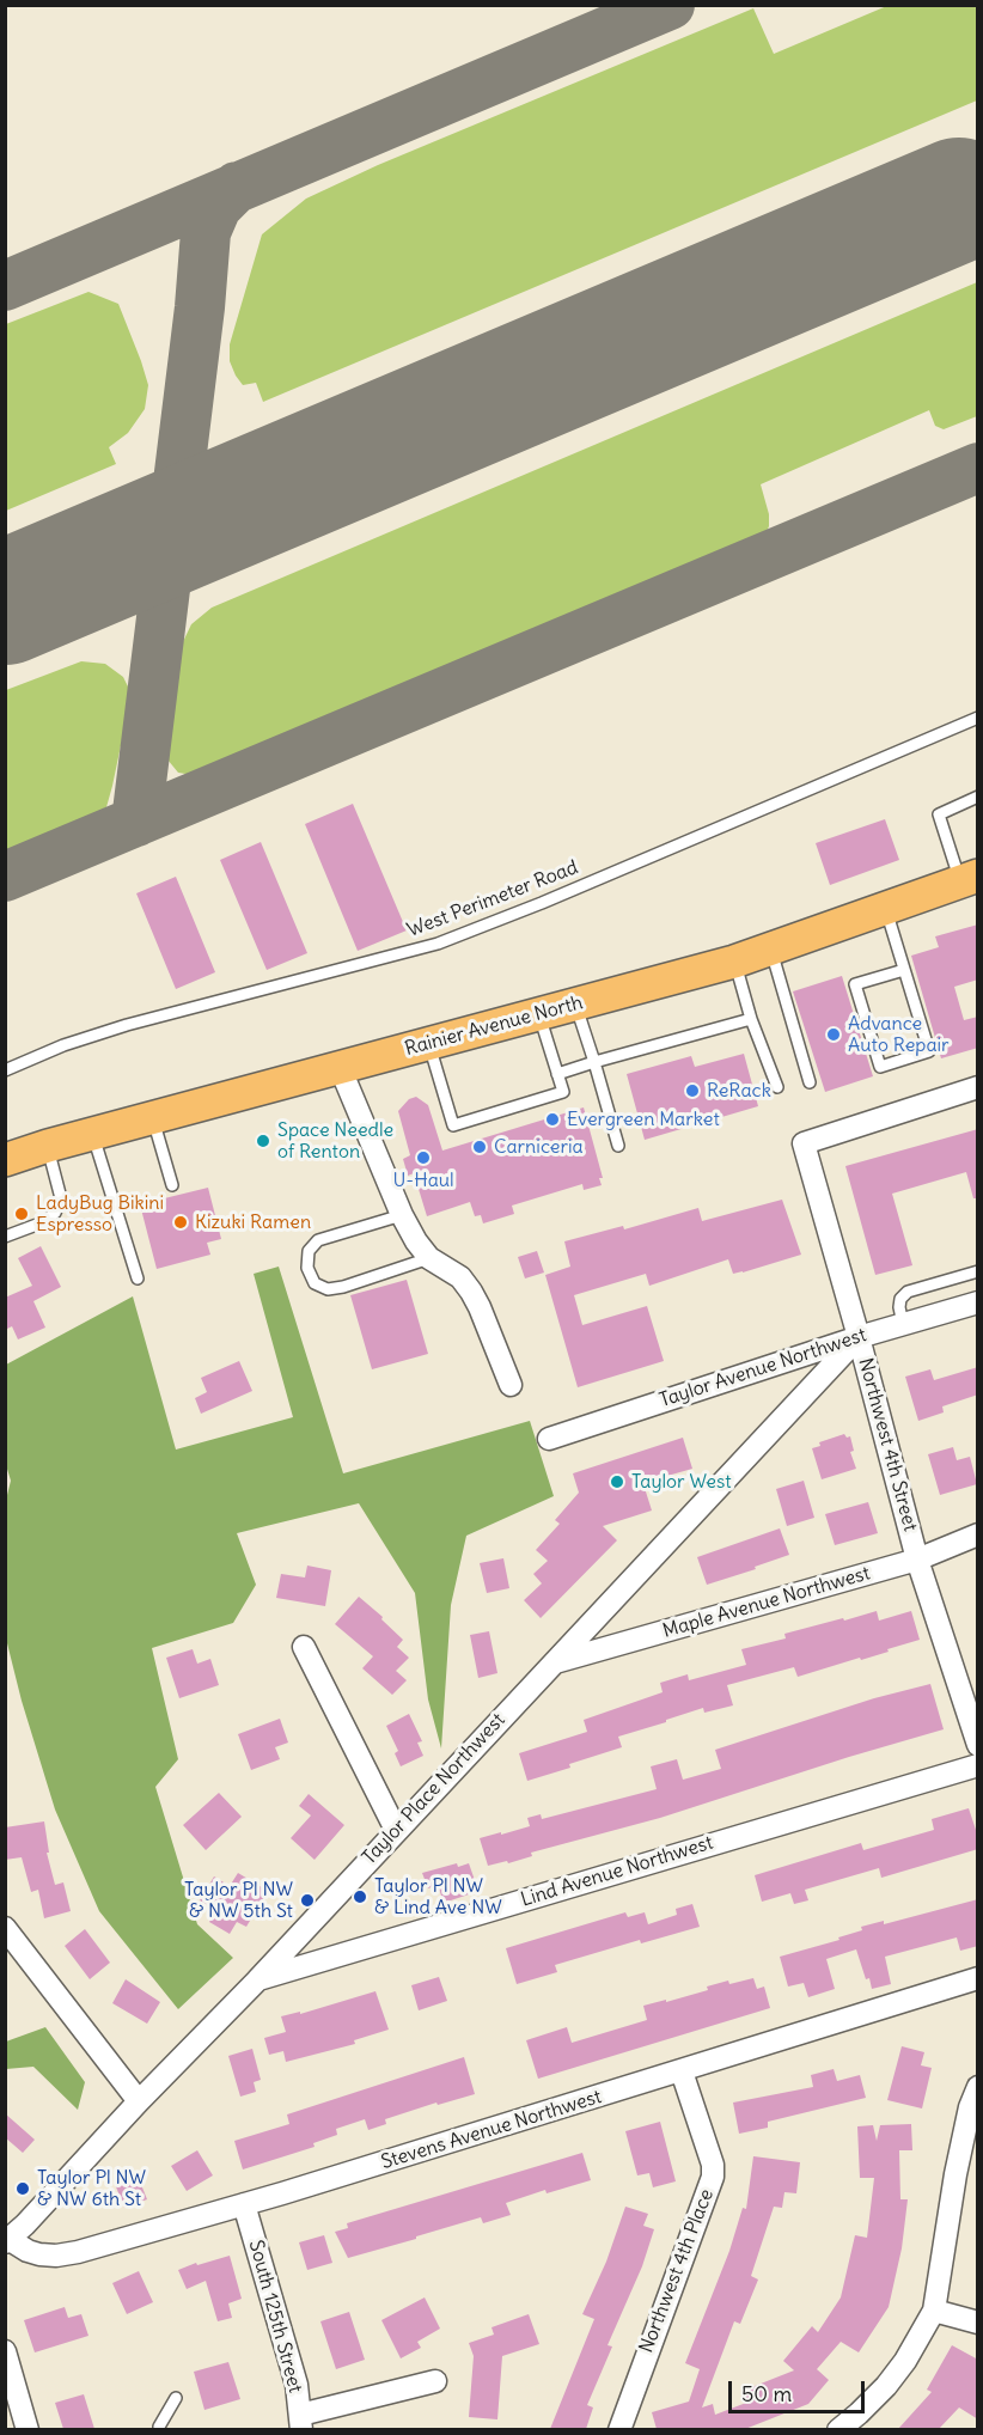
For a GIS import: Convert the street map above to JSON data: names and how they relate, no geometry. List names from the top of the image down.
{
  "streets": {
    "main road": ["Rainier Avenue North"],
    "street": [
      "Taylor Avenue Northwest",
      "Northwest 4th Street",
      "Maple Avenue Northwest",
      "Taylor Place Northwest",
      "Lind Avenue Northwest",
      "Stevens Avenue Northwest",
      "Northwest 4th Place",
      "South 125th Street"
    ],
    "lane": ["West Perimeter Road"]
  },
  "crossings": [
    ["Taylor Avenue Northwest", "Northwest 4th Street"],
    ["Taylor Avenue Northwest", "Taylor Place Northwest"],
    ["Northwest 4th Street", "Maple Avenue Northwest"],
    ["Northwest 4th Street", "Taylor Place Northwest"],
    ["Maple Avenue Northwest", "Taylor Place Northwest"],
    ["Taylor Place Northwest", "Lind Avenue Northwest"],
    ["Taylor Place Northwest", "Stevens Avenue Northwest"],
    ["Stevens Avenue Northwest", "Northwest 4th Place"],
    ["Stevens Avenue Northwest", "South 125th Street"]
  ],
  "places": [
    "Advance Auto Repair",
    "ReRack",
    "Evergreen Market",
    "Space Needle of Renton",
    "Carniceria",
    "U-Haul",
    "LadyBug Bikini Espresso",
    "Kizuki Ramen",
    "Taylor West",
    "Taylor Pl NW & Lind Ave NW",
    "Taylor Pl NW & NW 5th St",
    "Taylor Pl NW & NW 6th St"
  ],
  "scale_bar": "50 m"
}
